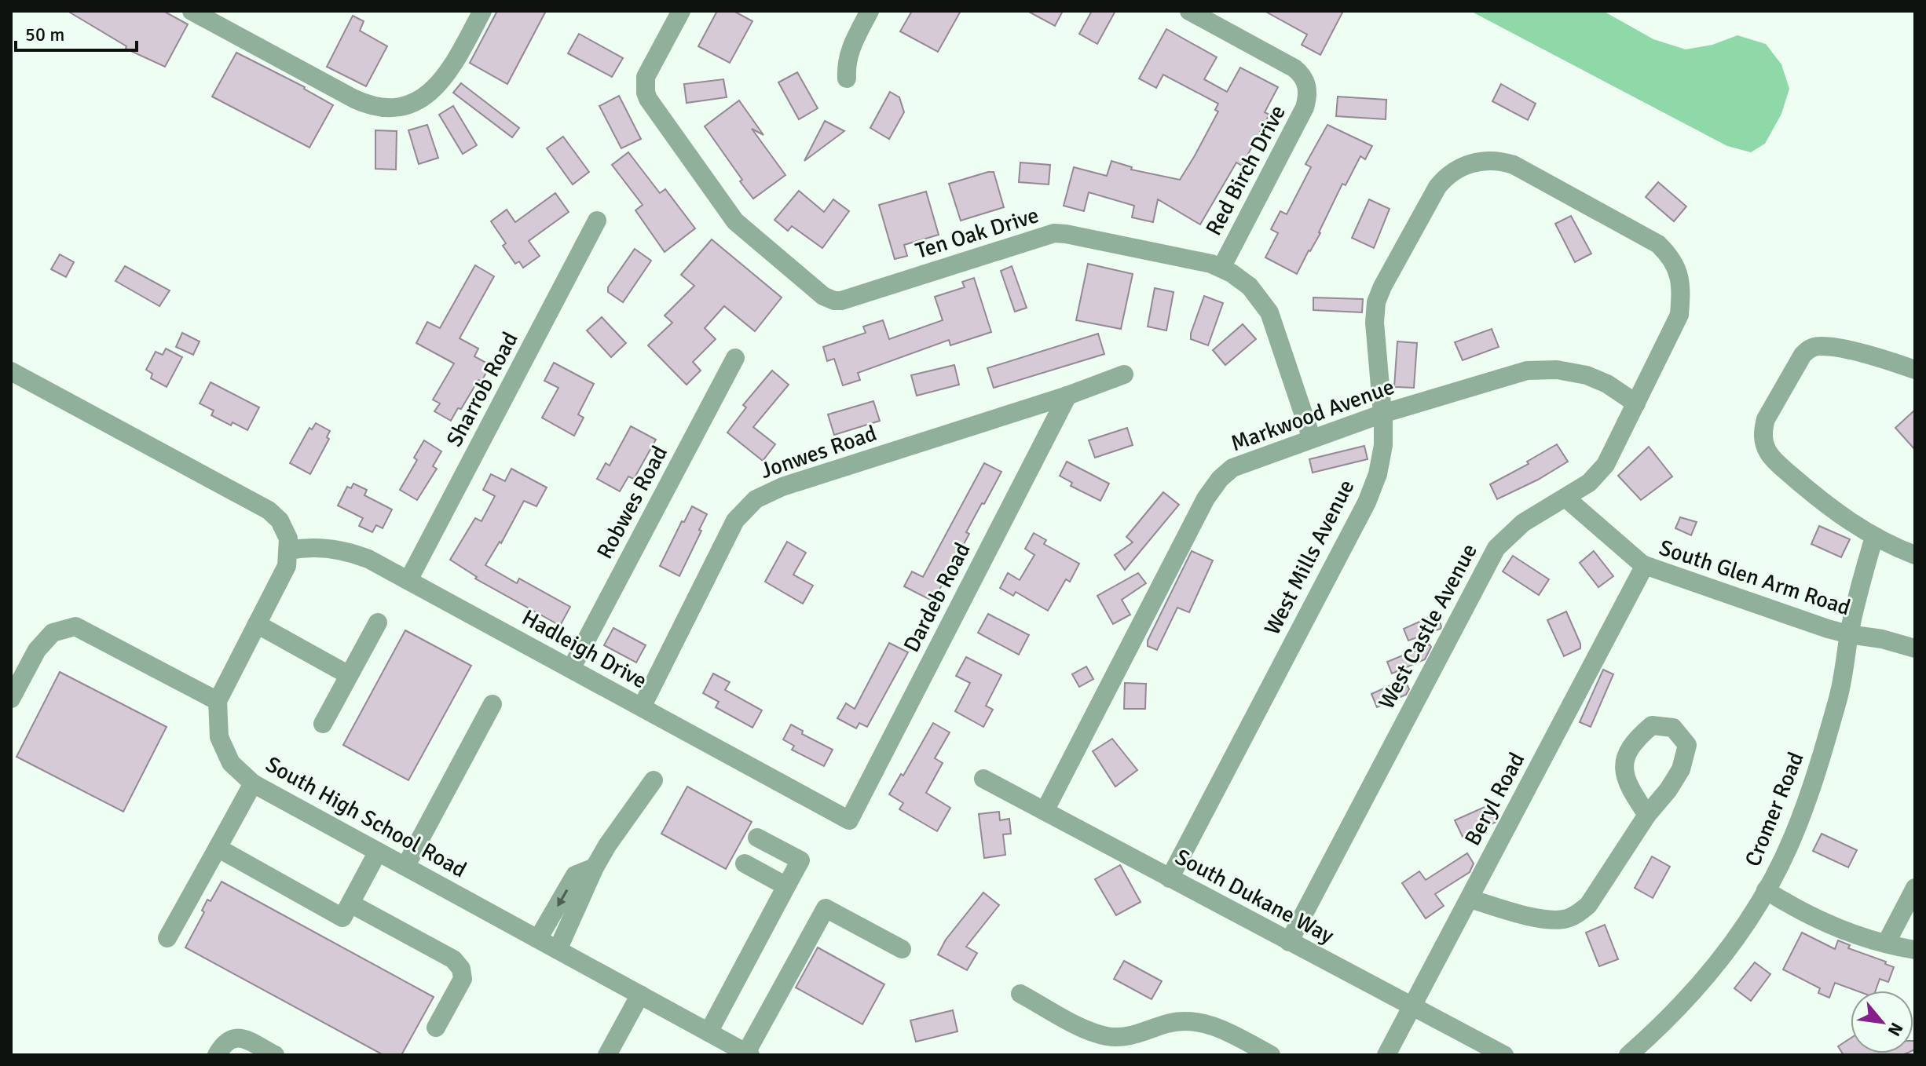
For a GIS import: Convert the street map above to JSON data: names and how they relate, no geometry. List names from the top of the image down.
{
  "streets": {
    "street": [
      "Red Birch Drive",
      "Ten Oak Drive",
      "Sharrob Road",
      "Markwood Avenue",
      "Jonwes Road",
      "Robwes Road",
      "West Mills Avenue",
      "South Glen Arm Road",
      "Dardeb Road",
      "West Castle Avenue",
      "Hadleigh Drive",
      "Beryl Road",
      "Cromer Road",
      "South High School Road",
      "South Dukane Way"
    ]
  },
  "crossings": [
    ["Red Birch Drive", "Ten Oak Drive"],
    ["Ten Oak Drive", "Markwood Avenue"],
    ["Sharrob Road", "Hadleigh Drive"],
    ["Markwood Avenue", "West Mills Avenue"],
    ["Markwood Avenue", "West Castle Avenue"],
    ["Markwood Avenue", "South Dukane Way"],
    ["Jonwes Road", "Dardeb Road"],
    ["Jonwes Road", "Hadleigh Drive"],
    ["Robwes Road", "Hadleigh Drive"],
    ["West Mills Avenue", "West Castle Avenue"],
    ["West Mills Avenue", "South Dukane Way"],
    ["South Glen Arm Road", "West Castle Avenue"],
    ["South Glen Arm Road", "Beryl Road"],
    ["South Glen Arm Road", "Cromer Road"],
    ["Dardeb Road", "Hadleigh Drive"],
    ["West Castle Avenue", "South Dukane Way"],
    ["Hadleigh Drive", "South High School Road"],
    ["Beryl Road", "South Dukane Way"]
  ],
  "scale_bar": "50 m",
  "north": "bottom right"
}
